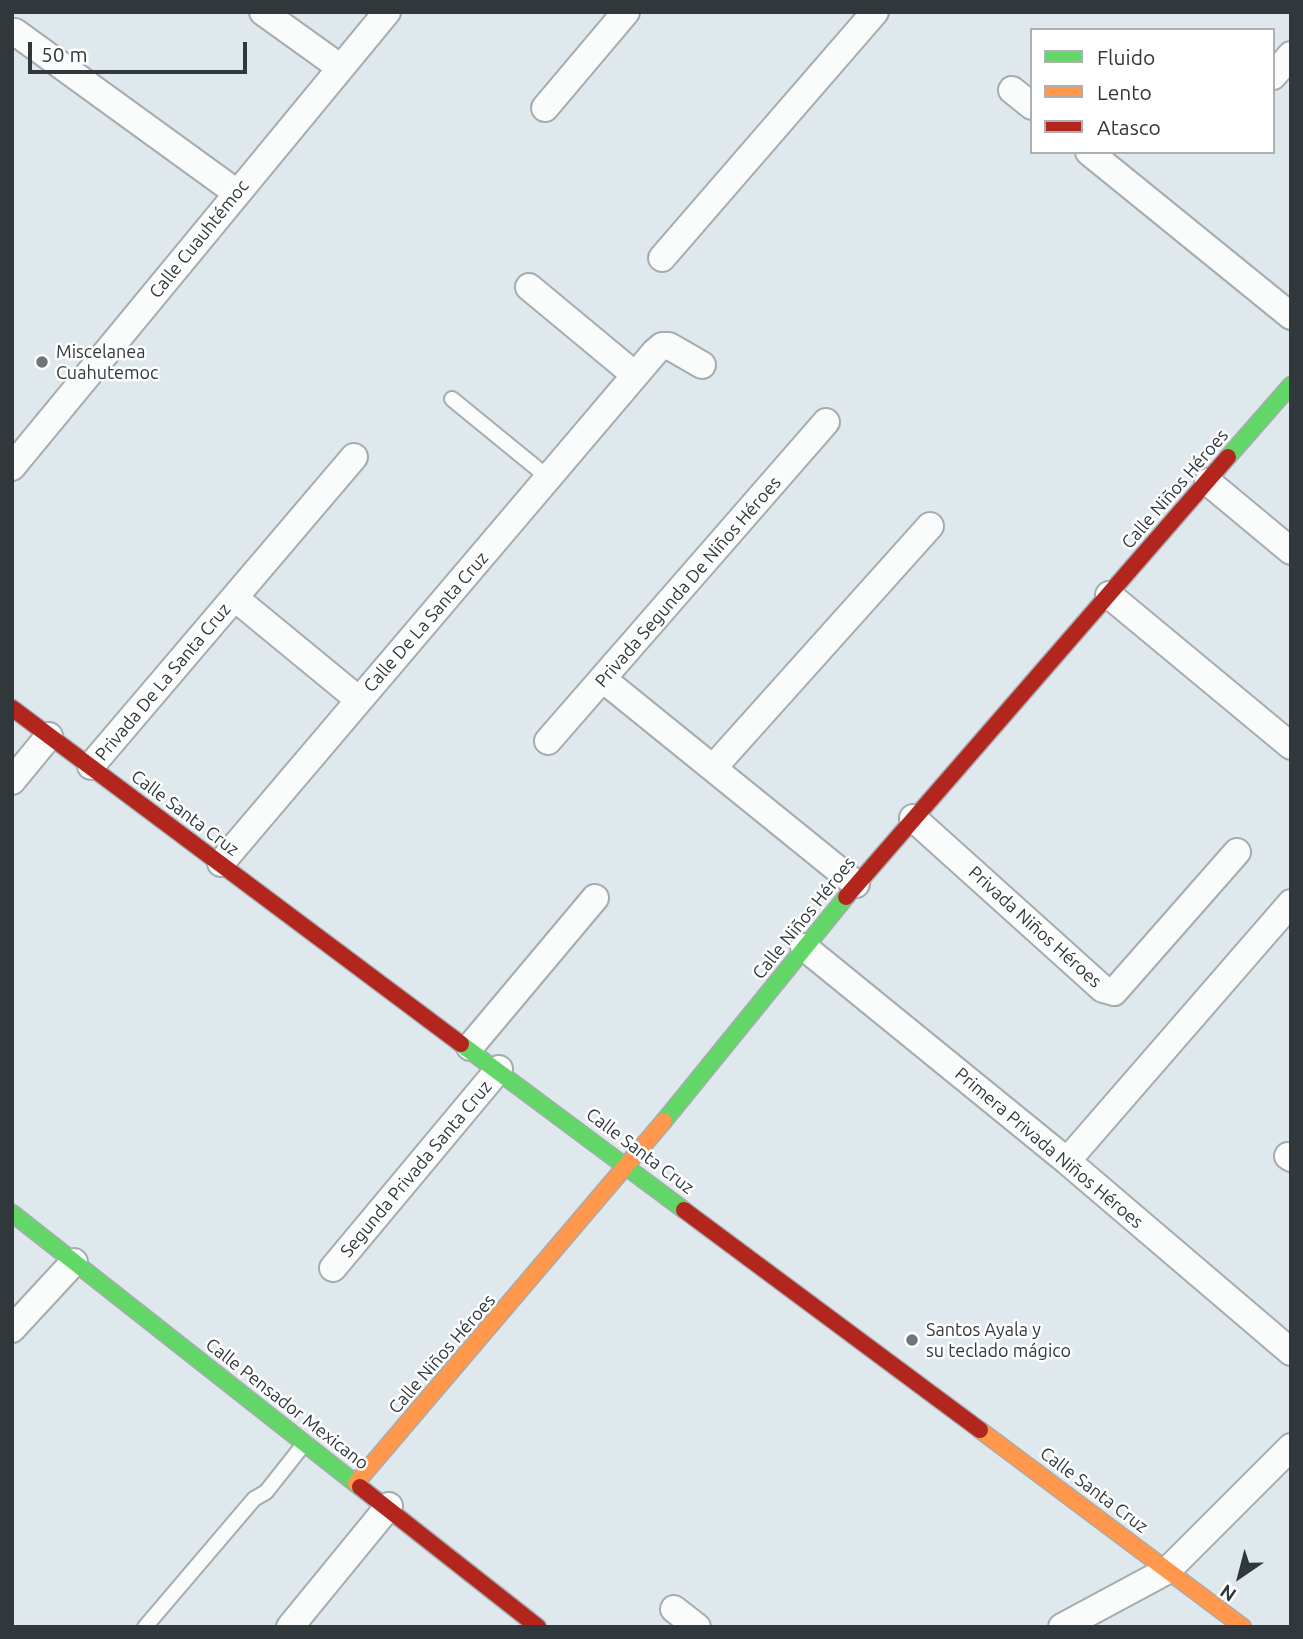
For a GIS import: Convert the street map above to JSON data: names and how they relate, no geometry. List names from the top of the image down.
{
  "streets": {
    "street": [
      "Calle Cuauhtémoc",
      "Calle Niños Héroes",
      "Privada Segunda De Niños Héroes",
      "Calle De La Santa Cruz",
      "Privada De La Santa Cruz",
      "Calle Santa Cruz",
      "Privada Niños Héroes",
      "Primera Privada Niños Héroes",
      "Segunda Privada Santa Cruz",
      "Calle Pensador Mexicano"
    ]
  },
  "crossings": [
    ["Calle Niños Héroes", "Calle Santa Cruz"],
    ["Calle Niños Héroes", "Privada Niños Héroes"],
    ["Calle Niños Héroes", "Primera Privada Niños Héroes"],
    ["Calle Niños Héroes", "Calle Pensador Mexicano"],
    ["Calle De La Santa Cruz", "Privada De La Santa Cruz"],
    ["Calle De La Santa Cruz", "Calle Santa Cruz"],
    ["Privada De La Santa Cruz", "Calle Santa Cruz"],
    ["Calle Santa Cruz", "Segunda Privada Santa Cruz"]
  ],
  "places": ["Miscelanea Cuahutemoc", "Santos Ayala y su teclado mágico"],
  "legend": ["Fluido", "Lento", "Atasco"],
  "scale_bar": "50 m",
  "north": "bottom left"
}
